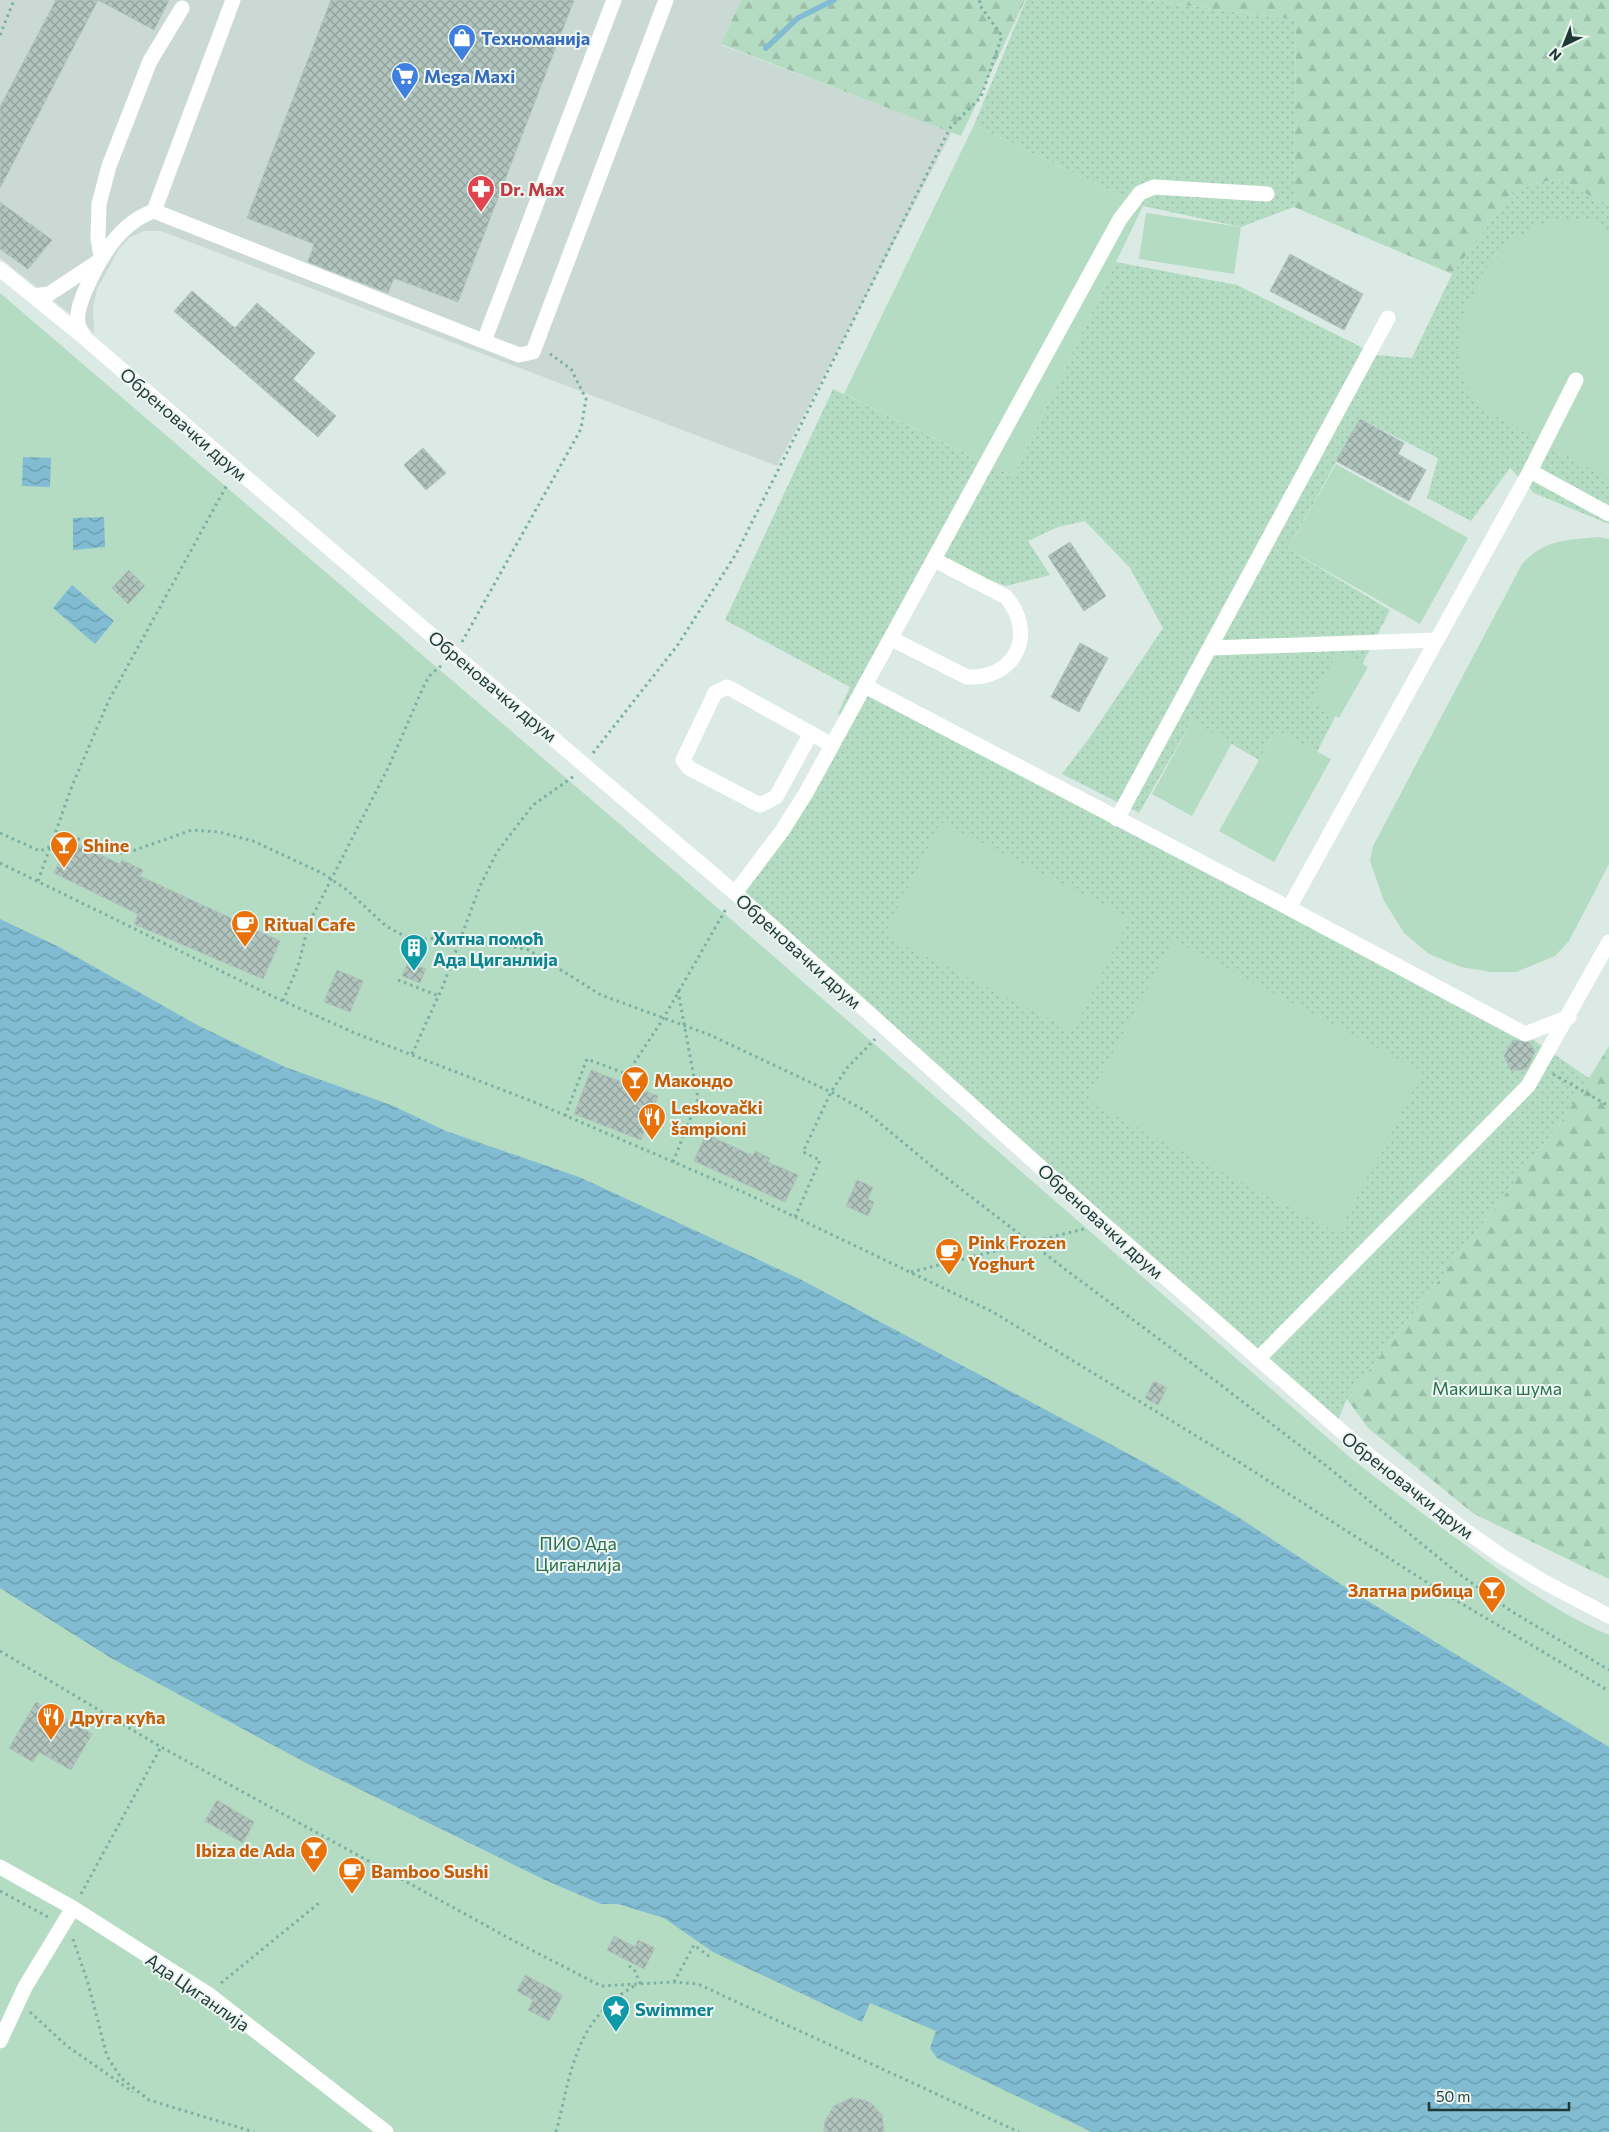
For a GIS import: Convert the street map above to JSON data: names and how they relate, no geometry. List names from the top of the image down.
{
  "streets": {
    "street": ["Обреновачки друм", "Ада Циганлија"]
  },
  "parks": ["Макишка шума", "ПИО Ада Циганлија"],
  "places": {
    "shop": ["Техноманија"],
    "supermarket": ["Mega Maxi"],
    "pharmacy": ["Dr. Max"],
    "bar": [
      "Shine",
      "Макондо",
      "Златна рибица",
      "Ibiza de Ada"
    ],
    "cafe": ["Ritual Cafe", "Pink Frozen Yoghurt", "Bamboo Sushi"],
    "building": ["Хитна помоћ Ада Циганлија"],
    "restaurant": ["Leskovački šampioni", "Друга кућа"],
    "place": ["Swimmer"]
  },
  "scale_bar": "50 m",
  "north": "bottom left"
}
